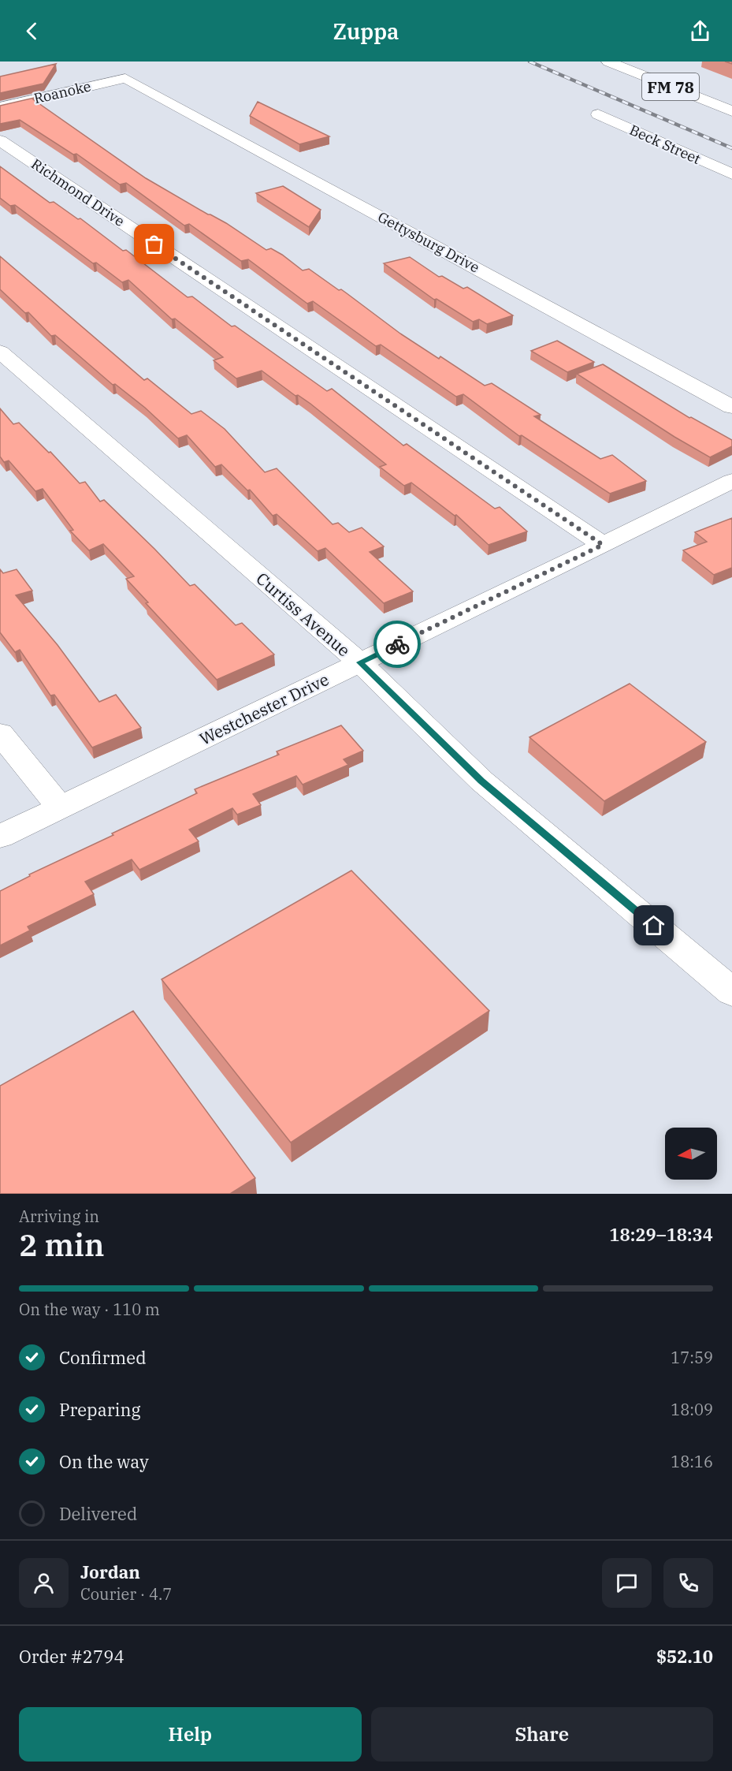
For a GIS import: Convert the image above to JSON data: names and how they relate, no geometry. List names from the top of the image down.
{
  "streets": {
    "street": [
      "FM 78",
      "Roanoke",
      "Beck Street",
      "Richmond Drive",
      "Gettysburg Drive",
      "Curtiss Avenue",
      "Westchester Drive"
    ]
  },
  "crossings": [
    ["Roanoke", "Gettysburg Drive"],
    ["Richmond Drive", "Westchester Drive"],
    ["Curtiss Avenue", "Westchester Drive"]
  ],
  "north": "left",
  "page": {
    "header": "Zuppa",
    "heading": ["2 min", "Arriving in", "18:29–18:34"],
    "panel": [
      "Jordan",
      "Courier · 4.7",
      "Order #2794",
      "$52.10"
    ],
    "bar": "On the way · 110 m",
    "list": [
      ["Confirmed", "17:59"],
      ["Preparing", "18:09"],
      ["On the way", "18:16"],
      "Delivered"
    ],
    "buttons": ["Help", "Share"]
  }
}
